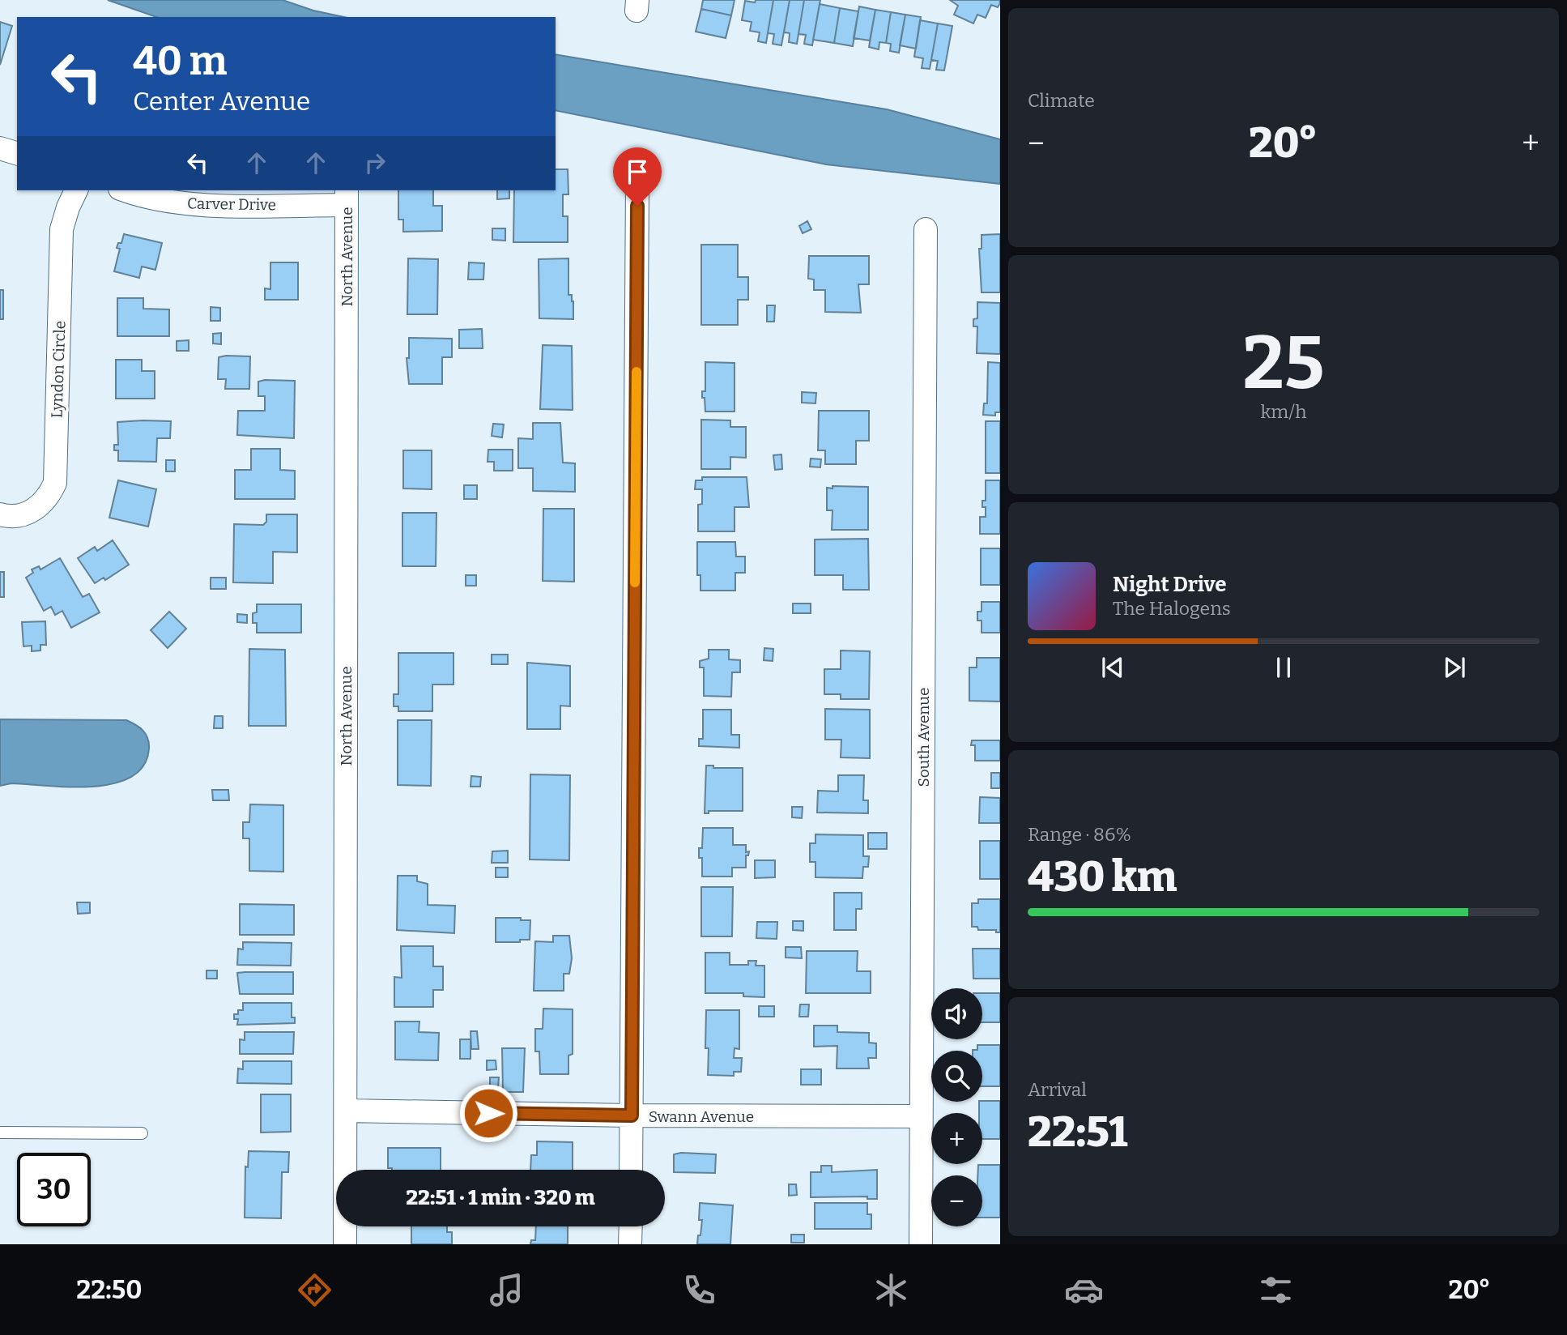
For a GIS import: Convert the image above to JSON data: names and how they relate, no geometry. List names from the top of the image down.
{
  "streets": {
    "street": [
      "Carver Drive",
      "North Avenue",
      "Lyndon Circle",
      "South Avenue",
      "Swann Avenue"
    ]
  },
  "crossings": [
    ["Carver Drive", "North Avenue"],
    ["North Avenue", "Swann Avenue"],
    ["South Avenue", "Swann Avenue"]
  ],
  "page": {
    "tile": [
      "Climate",
      ["25", "km/h"],
      ["Range · 86%", "430 km"],
      ["Arrival", "22:51"]
    ],
    "turn": ["40 m", "Center Avenue"],
    "heat": ["−", "20°", "+"],
    "song": ["Night Drive", "The Halogens"],
    "map_buttons": ["+", "−"],
    "limit": "30",
    "trip": "22:51 · 1 min · 320 m",
    "tabs": ["22:50", "20°"]
  }
}
